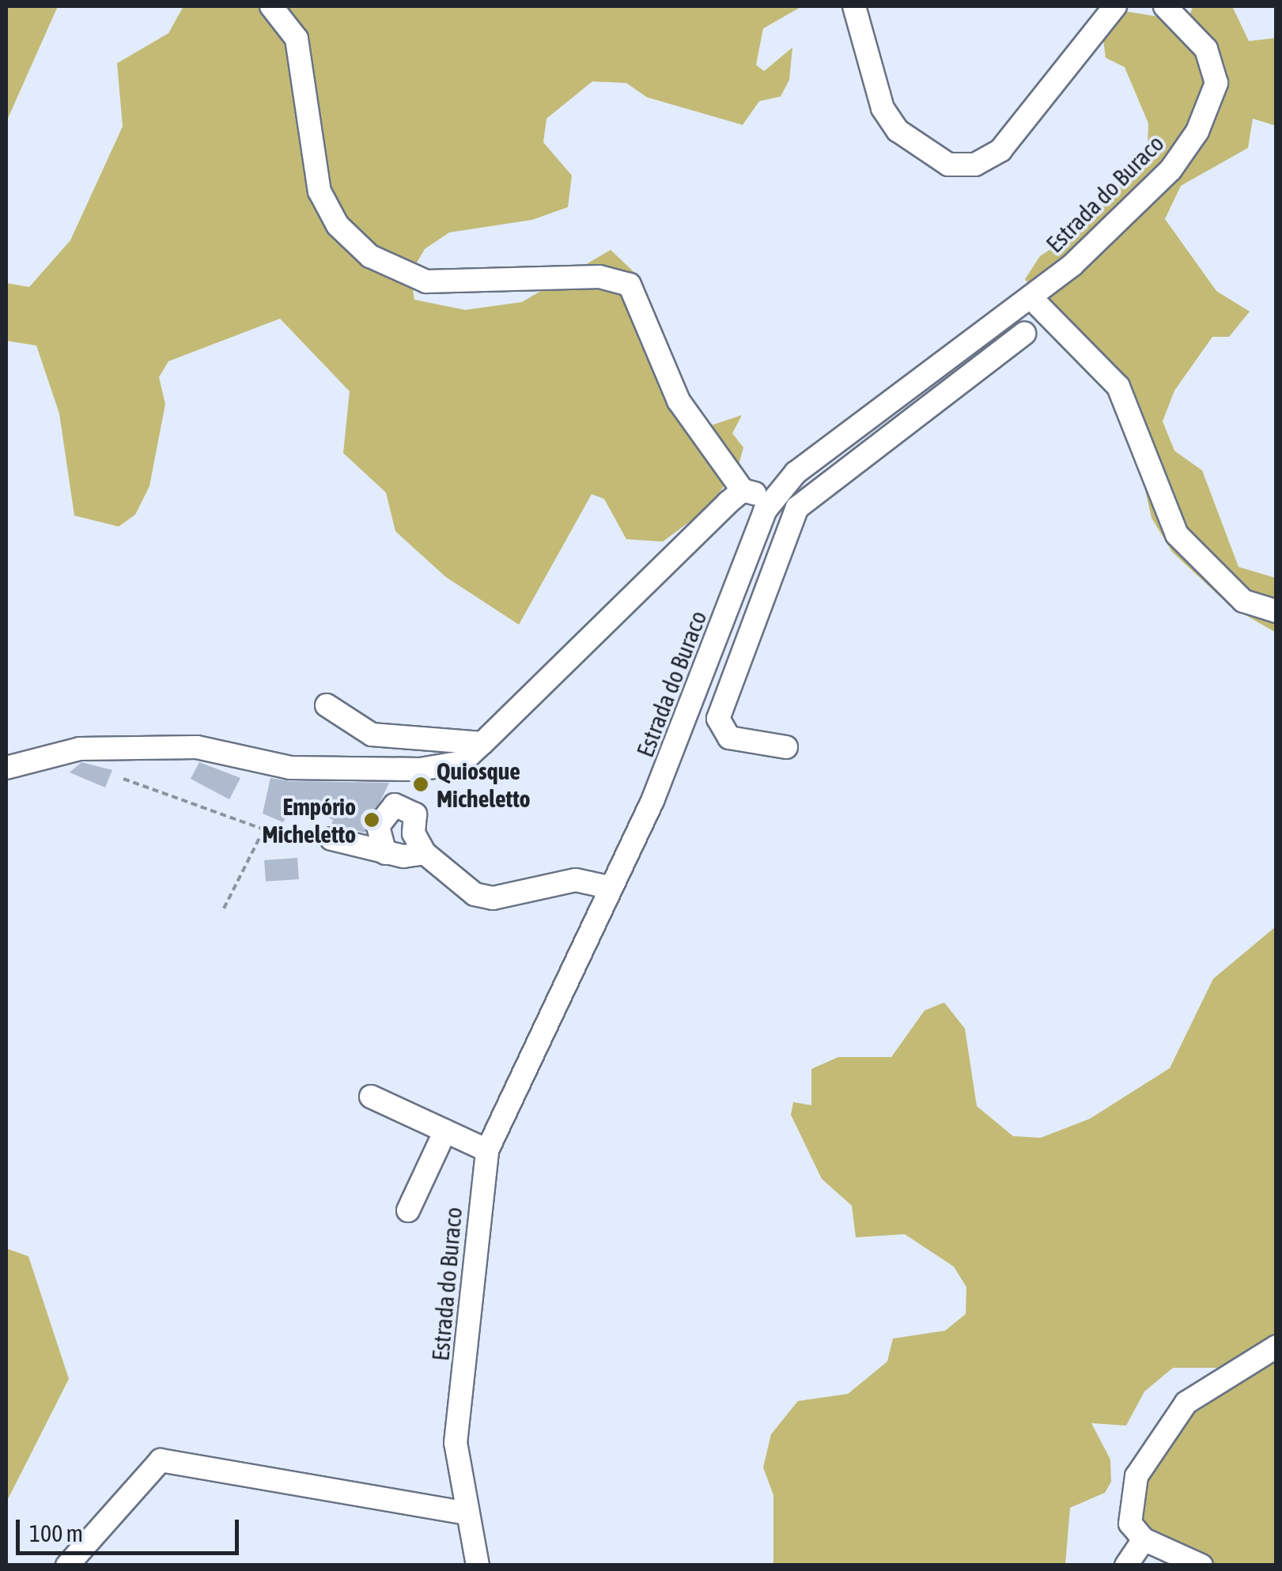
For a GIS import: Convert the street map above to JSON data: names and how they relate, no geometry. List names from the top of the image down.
{
  "streets": {
    "street": ["Estrada do Buraco"]
  },
  "places": ["Quiosque Micheletto", "Empório Micheletto"],
  "scale_bar": "100 m"
}
